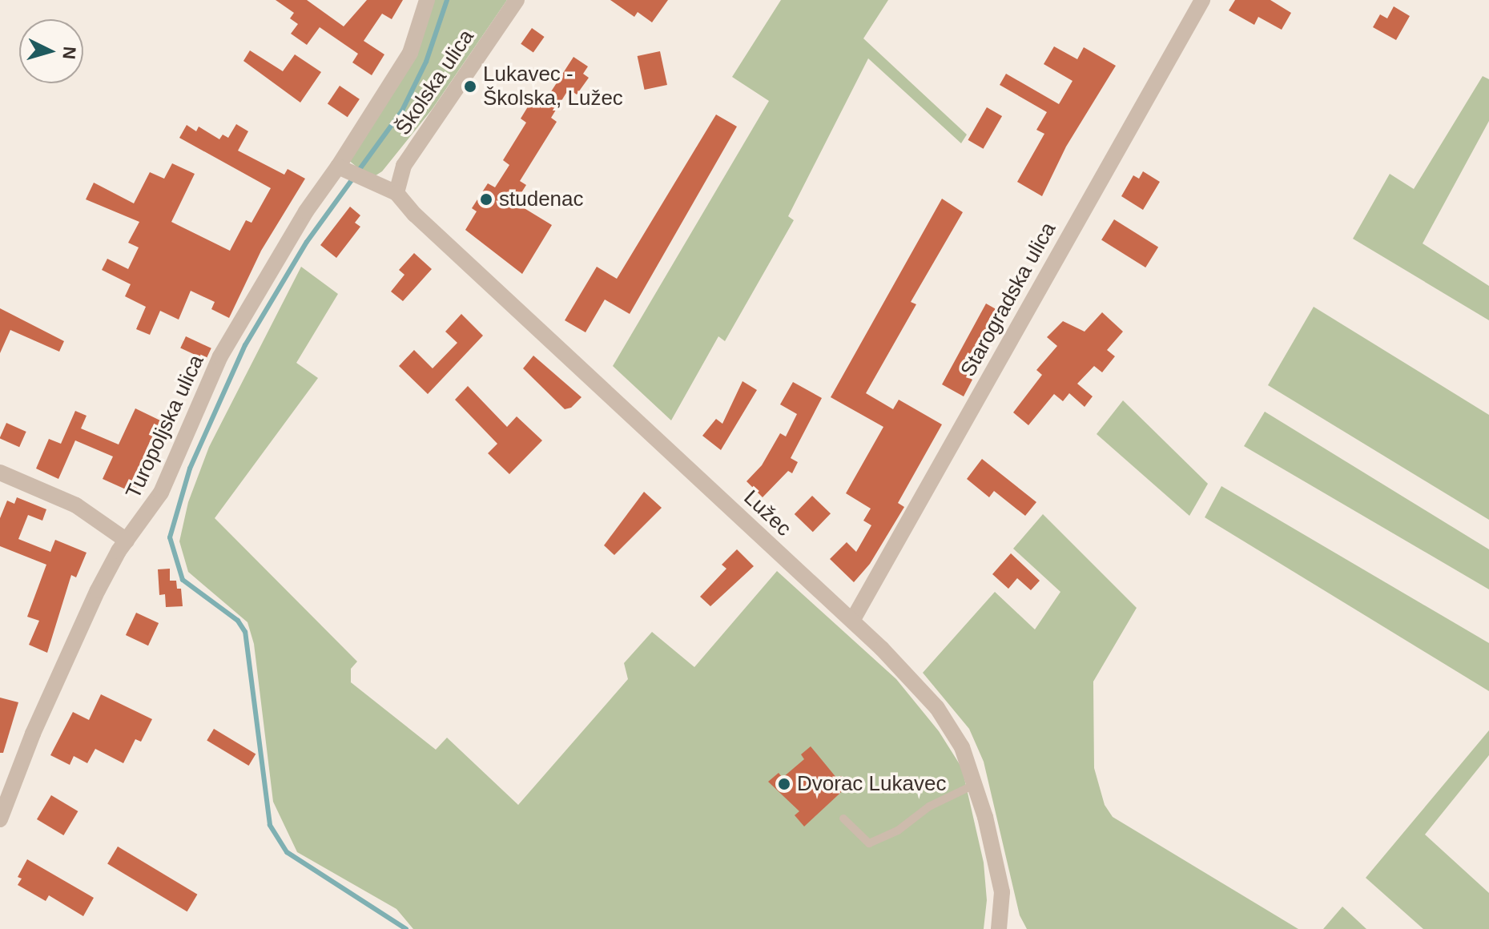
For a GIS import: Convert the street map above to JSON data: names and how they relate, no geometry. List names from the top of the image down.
{
  "streets": {
    "street": [
      "Školska ulica",
      "Starogradska ulica",
      "Turopoljska ulica",
      "Lužec"
    ]
  },
  "crossings": [
    ["Školska ulica", "Lužec"],
    ["Starogradska ulica", "Lužec"]
  ],
  "places": ["Lukavec - Školska, Lužec", "studenac", "Dvorac Lukavec"],
  "north": "right"
}
